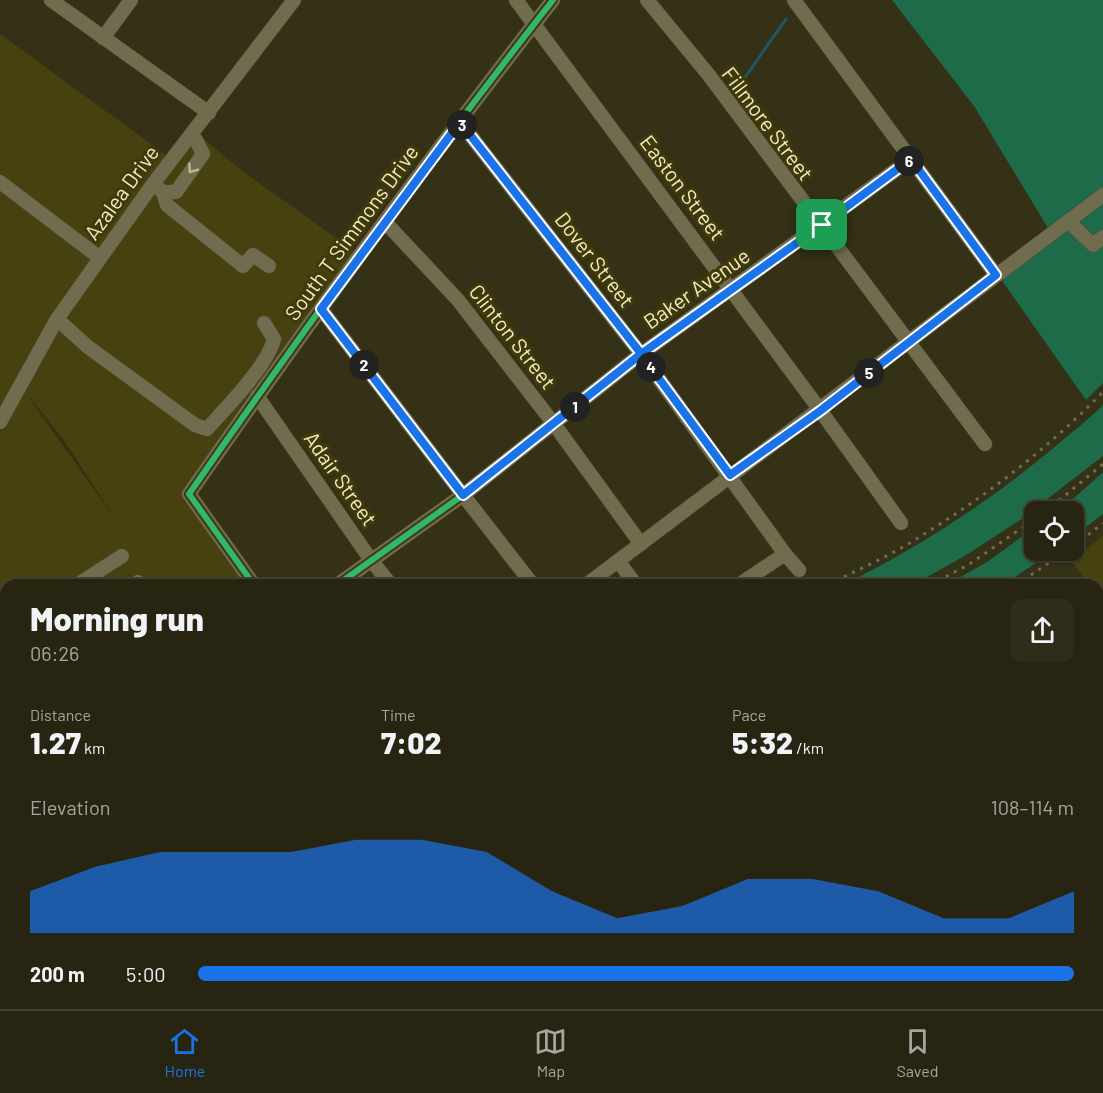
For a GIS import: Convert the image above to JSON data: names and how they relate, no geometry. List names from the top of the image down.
{
  "streets": {
    "street": [
      "Fillmore Street",
      "Easton Street",
      "Azalea Drive",
      "South T Simmons Drive",
      "Dover Street",
      "Baker Avenue",
      "Clinton Street",
      "Adair Street"
    ]
  },
  "crossings": [
    ["Fillmore Street", "Baker Avenue"],
    ["Easton Street", "South T Simmons Drive"],
    ["Easton Street", "Baker Avenue"],
    ["South T Simmons Drive", "Dover Street"],
    ["South T Simmons Drive", "Clinton Street"],
    ["South T Simmons Drive", "Adair Street"],
    ["Dover Street", "Baker Avenue"],
    ["Baker Avenue", "Clinton Street"],
    ["Baker Avenue", "Adair Street"]
  ],
  "page": {
    "pins": [
      "3",
      "6",
      "2",
      "4",
      "5",
      "1"
    ],
    "heading": ["Morning run", "06:26"],
    "stats": [
      ["Distance", "1.27 km"],
      ["Time", "7:02"],
      ["Pace", "5:32 /km"]
    ],
    "chart": ["Elevation", "108–114 m"],
    "list": [
      {
        "name": "200 m",
        "note": "5:00"
      }
    ],
    "tabs": ["Home", "Map", "Saved"]
  }
}
